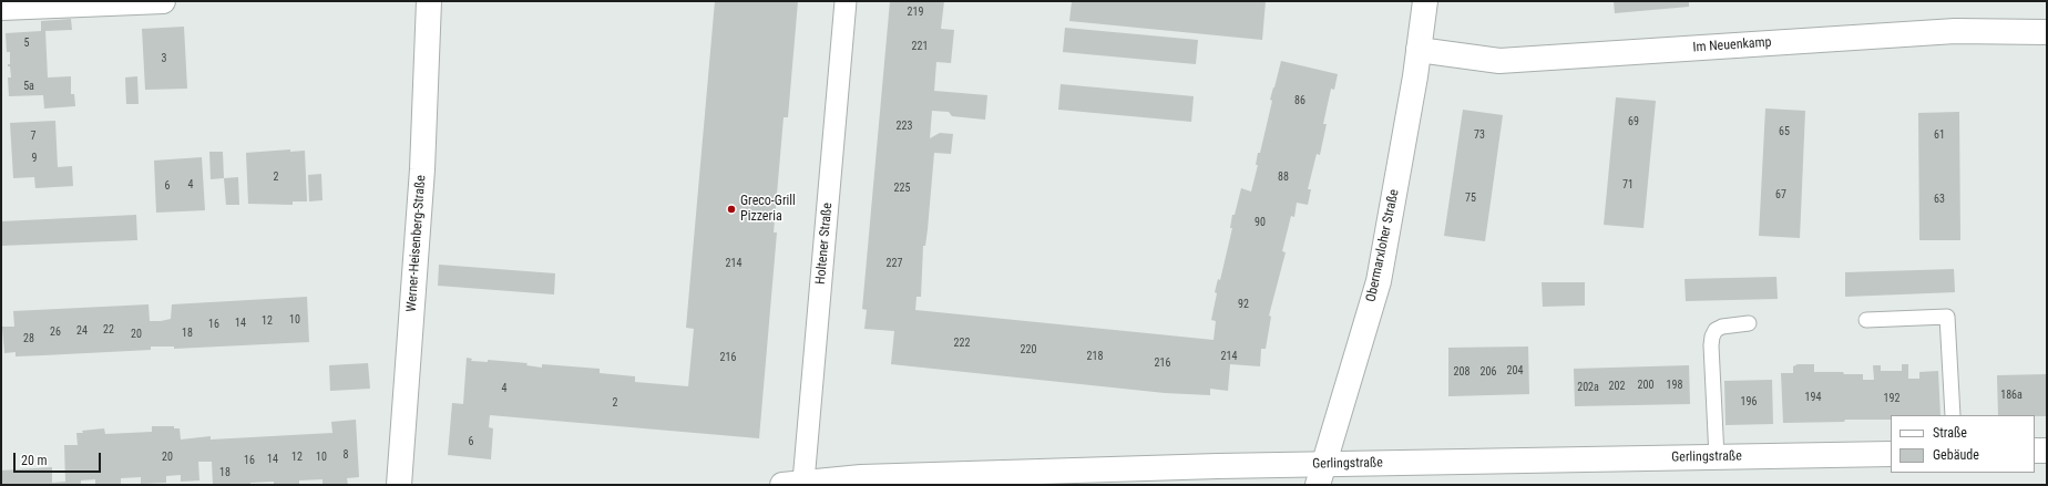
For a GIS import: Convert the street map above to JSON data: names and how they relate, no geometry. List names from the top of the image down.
{
  "streets": {
    "street": [
      "Im Neuenkamp",
      "Werner-Heisenberg-Straße",
      "Holtener Straße",
      "Obermarxloher Straße",
      "Gerlingstraße"
    ]
  },
  "crossings": [
    ["Im Neuenkamp", "Obermarxloher Straße"],
    ["Holtener Straße", "Gerlingstraße"],
    ["Obermarxloher Straße", "Gerlingstraße"]
  ],
  "places": ["Greco-Grill Pizzeria"],
  "house_numbers": [
    "219",
    "5",
    "221",
    "3",
    "5a",
    "86",
    "69",
    "223",
    "65",
    "73",
    "61",
    "7",
    "9",
    "2",
    "88",
    "4",
    "71",
    "6",
    "225",
    "67",
    "75",
    "63",
    "90",
    "214",
    "227",
    "92",
    "10",
    "12",
    "14",
    "16",
    "22",
    "24",
    "26",
    "18",
    "20",
    "28",
    "222",
    "220",
    "218",
    "214",
    "216",
    "216",
    "204",
    "208",
    "206",
    "200",
    "198",
    "202",
    "202a",
    "4",
    "186a",
    "194",
    "192",
    "196",
    "2",
    "6",
    "8",
    "20",
    "12",
    "10",
    "14",
    "16",
    "18"
  ],
  "legend": ["Straße", "Gebäude"],
  "scale_bar": "20 m"
}
